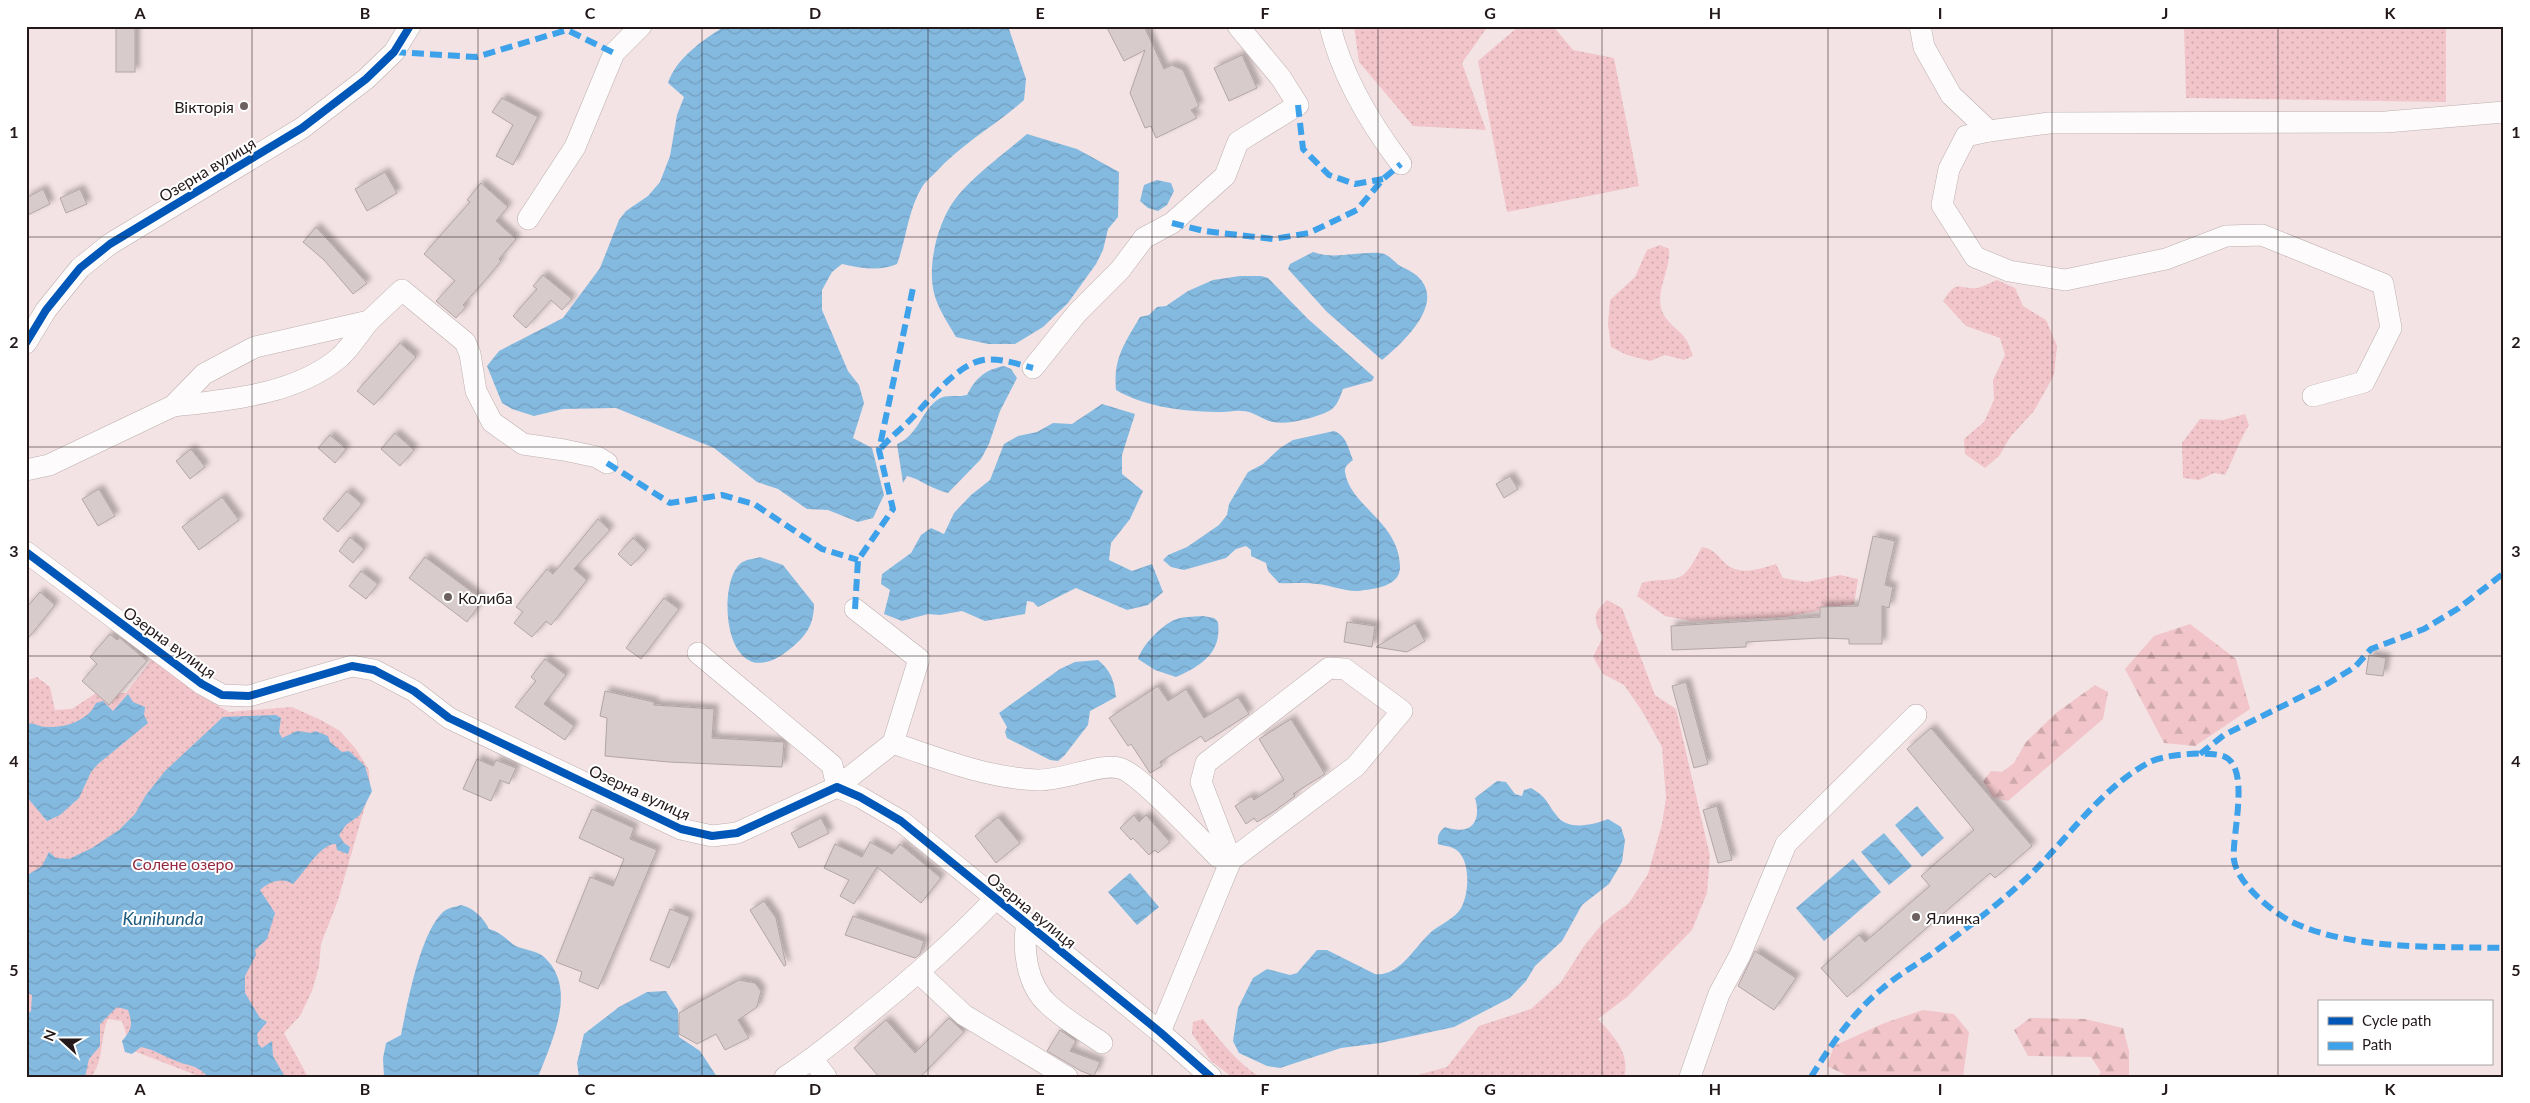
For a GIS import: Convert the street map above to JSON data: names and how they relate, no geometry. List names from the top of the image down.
{
  "streets": {
    "street": ["Озерна вулиця"]
  },
  "water": ["Kunihunda"],
  "parks": ["Солене озеро"],
  "places": ["Вікторія", "Колиба", "Ялинка"],
  "legend": ["Cycle path", "Path"],
  "north": "left",
  "grid": {
    "columns": [
      "A",
      "B",
      "C",
      "D",
      "E",
      "F",
      "G",
      "H",
      "I",
      "J",
      "K"
    ],
    "rows": [
      "1",
      "2",
      "3",
      "4",
      "5"
    ]
  }
}
